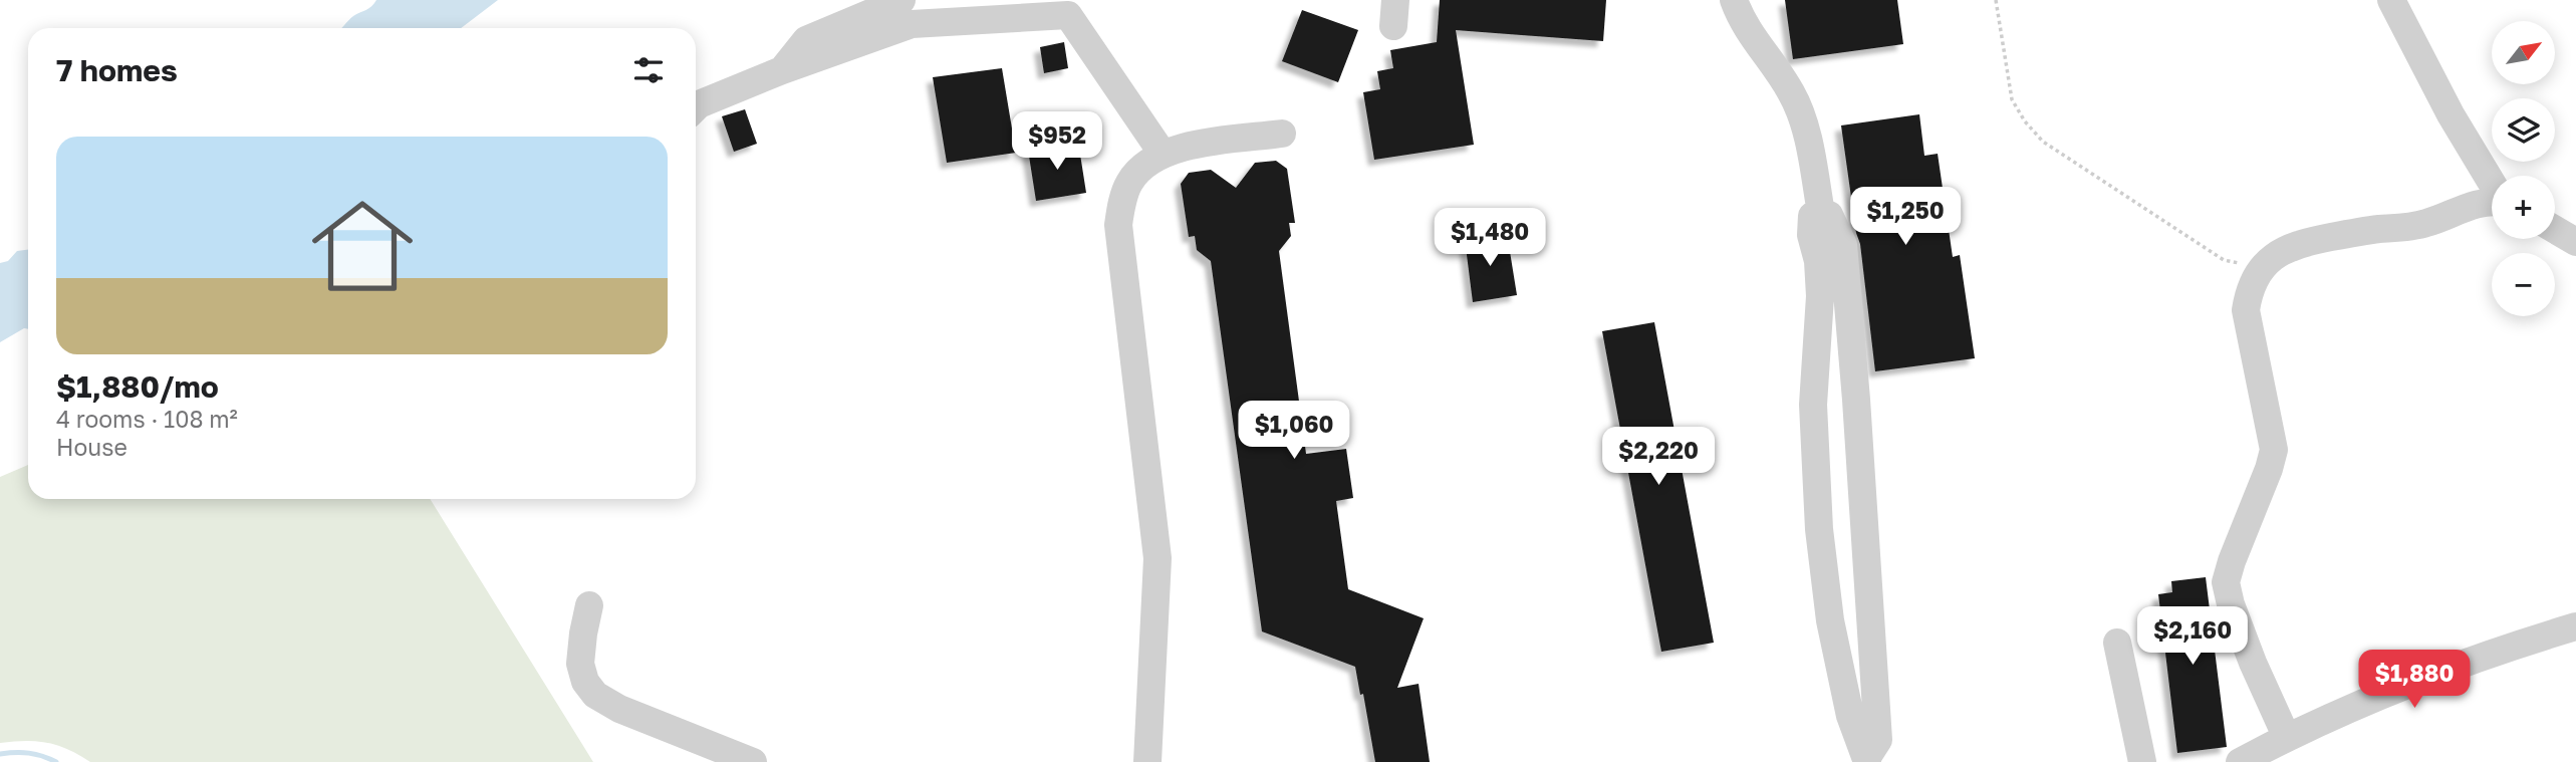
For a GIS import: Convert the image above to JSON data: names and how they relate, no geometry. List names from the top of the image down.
{
  "north": "top right",
  "page": {
    "map_buttons": ["+", "−"],
    "heading": "7 homes",
    "price": [
      "$952",
      "$1,250",
      "$1,480",
      "$1,060",
      "$2,220",
      "$2,160",
      "$1,880"
    ],
    "list": [
      {
        "name": "$1,880/mo",
        "note": "4 rooms · 108 m² · House"
      }
    ]
  }
}
